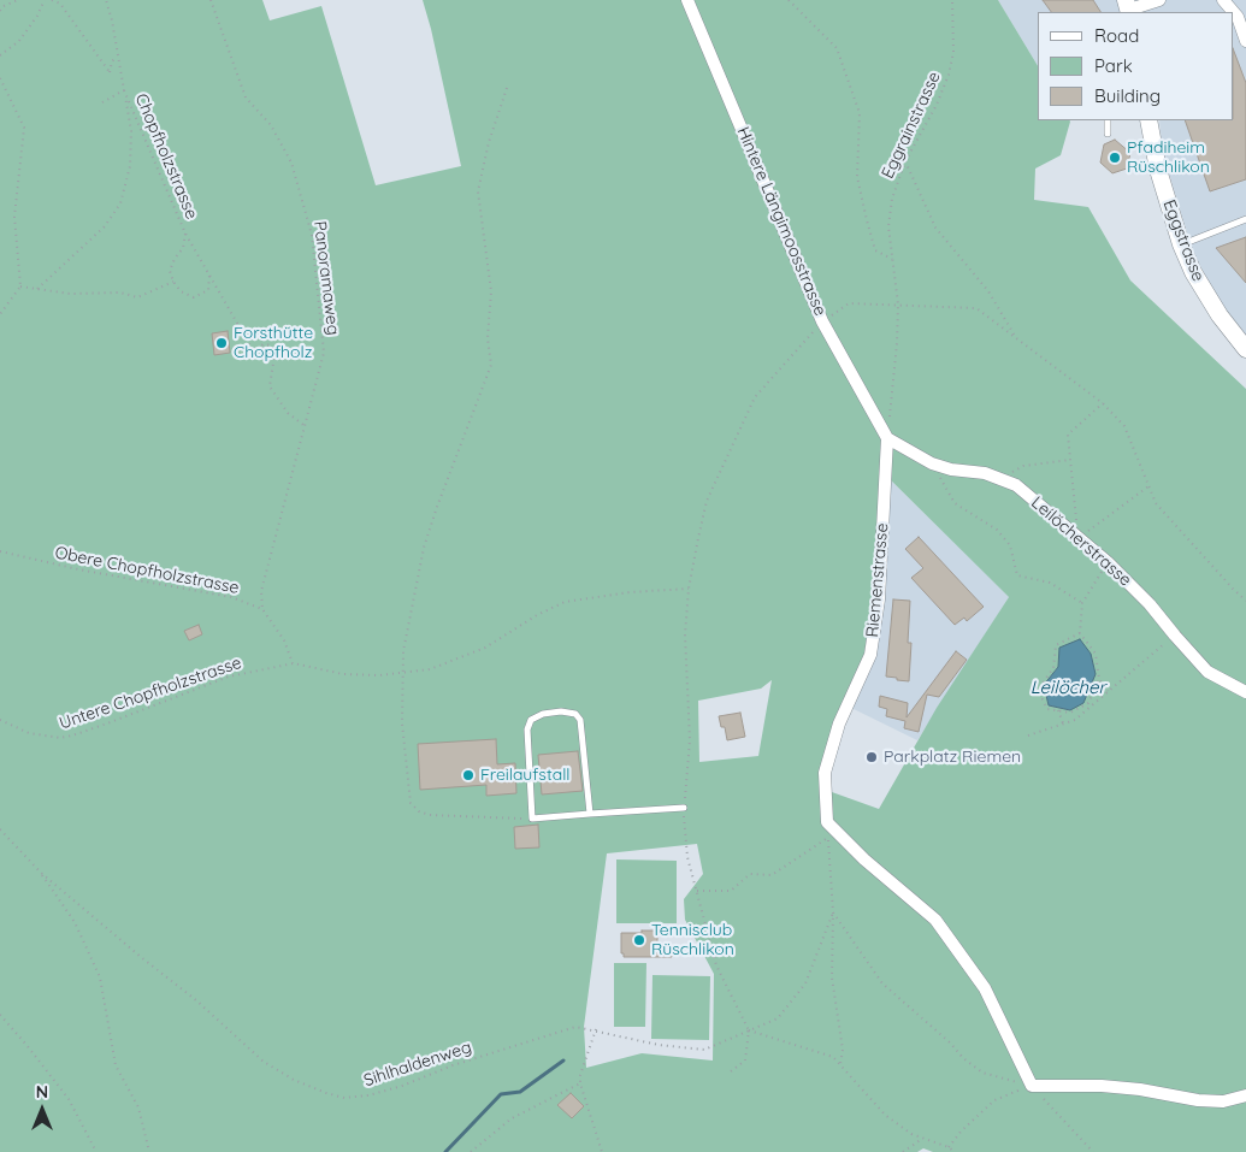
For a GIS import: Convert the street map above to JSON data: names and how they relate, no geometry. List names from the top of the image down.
{
  "streets": {
    "main road": ["Eggstrasse"],
    "street": ["Hintere Längimoosstrasse", "Leilöcherstrasse", "Riemenstrasse"],
    "path": [
      "Eggrainstrasse",
      "Chopfholzstrasse",
      "Panoramaweg",
      "Obere Chopfholzstrasse",
      "Untere Chopfholzstrasse",
      "Sihlhaldenweg"
    ]
  },
  "crossings": [
    ["Eggrainstrasse", "Hintere Längimoosstrasse"],
    ["Eggrainstrasse", "Leilöcherstrasse"],
    ["Eggrainstrasse", "Riemenstrasse"],
    ["Chopfholzstrasse", "Panoramaweg"],
    ["Hintere Längimoosstrasse", "Leilöcherstrasse"],
    ["Hintere Längimoosstrasse", "Riemenstrasse"],
    ["Panoramaweg", "Obere Chopfholzstrasse"],
    ["Leilöcherstrasse", "Riemenstrasse"]
  ],
  "water": ["Leilöcher"],
  "places": [
    "Pfadiheim Rüschlikon",
    "Forsthütte Chopfholz",
    "Parkplatz Riemen",
    "Freilaufstall",
    "Tennisclub Rüschlikon"
  ],
  "legend": ["Road", "Park", "Building"],
  "north": "top"
}
